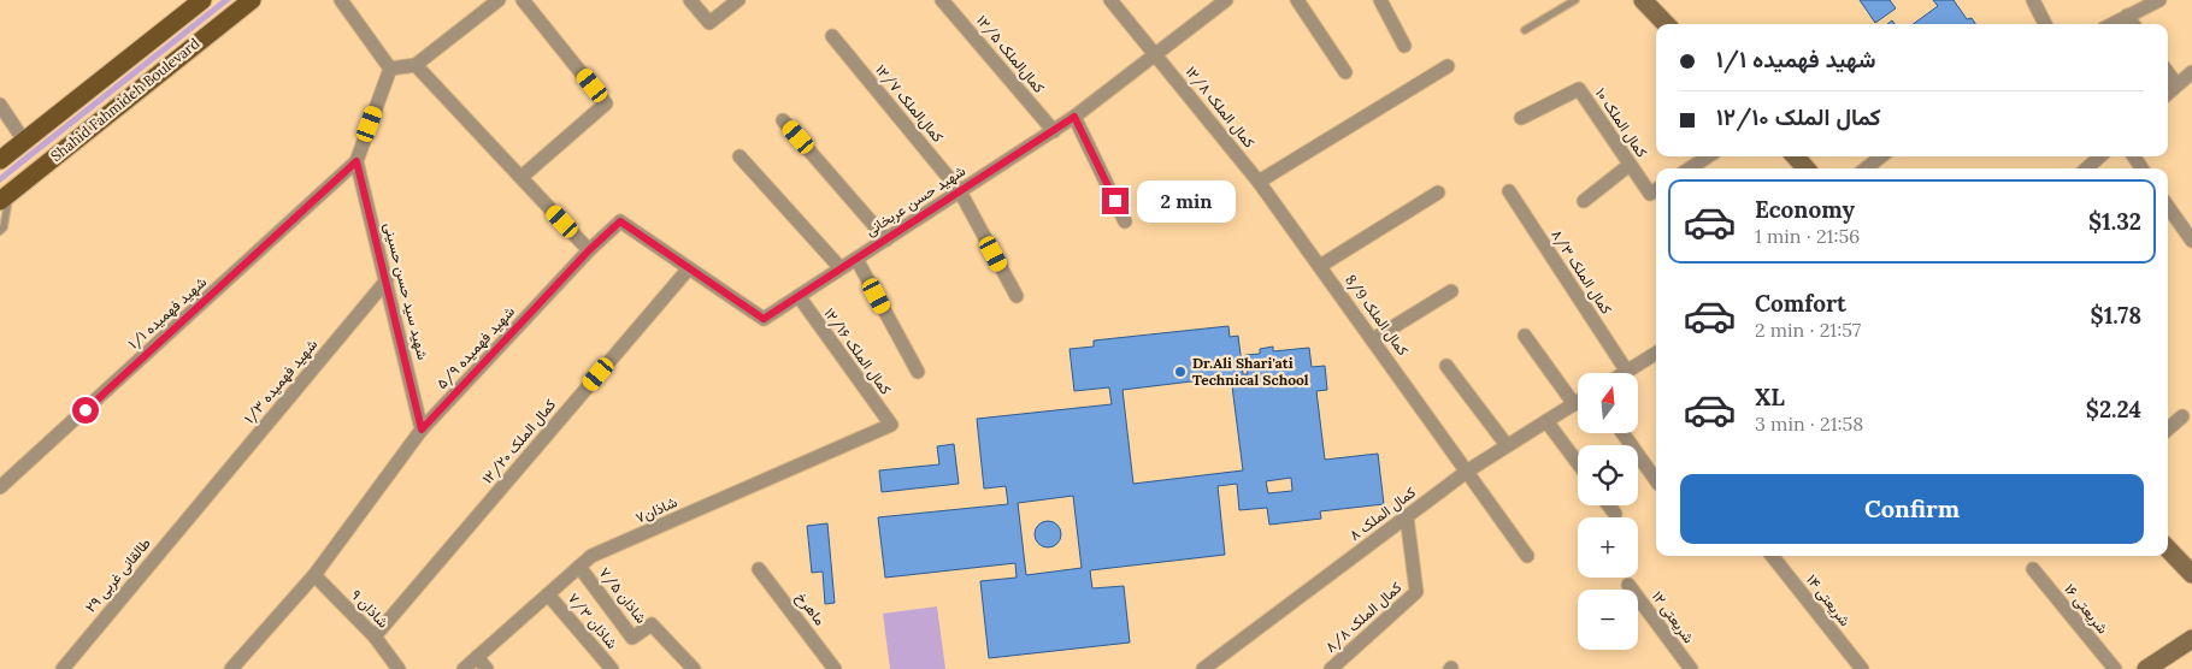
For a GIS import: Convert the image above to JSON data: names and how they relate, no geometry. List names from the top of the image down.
{
  "streets": {
    "main road": ["Shahid Fahmideh Boulevard"],
    "street": [
      "کمال‌الملک ۱۲/۵",
      "کمال‌الملک ۱۲/۷",
      "کمال الملک ۱۲/۸",
      "کمال الملک ۱۰",
      "شهید حسن عربخانی",
      "کمال الملک ۸/۳",
      "شهید سید حسن حسینی",
      "شهید فهمیده ۱/۱",
      "کمال الملک 8/9",
      "شهید فهمیده ۵/۹",
      "کمال الملک ۱۲/۱۶",
      "شهید فهمیده ۱/۳",
      "کمال الملک ۱۲/۲۰",
      "شاذان۷",
      "کمال الملک ۸",
      "طالقانی غربی ۲۹",
      "شاذان ۷/۵",
      "شریعتی ۱۴",
      "شاذان ۹",
      "ماهرخ",
      "شریعتی ۱۶",
      "کمال الملک ۸/۸",
      "شریعتی ۱۲",
      "شاذان ۷/۳"
    ]
  },
  "crossings": [
    ["کمال‌الملک ۱۲/۵", "شهید حسن عربخانی"],
    ["کمال‌الملک ۱۲/۷", "شهید حسن عربخانی"],
    ["کمال الملک ۱۲/۸", "شهید حسن عربخانی"],
    ["کمال الملک ۱۲/۸", "کمال الملک 8/9"],
    ["شهید حسن عربخانی", "شهید فهمیده ۵/۹"],
    ["شهید حسن عربخانی", "کمال الملک ۱۲/۱۶"],
    ["شهید حسن عربخانی", "کمال الملک ۱۲/۲۰"],
    ["شهید سید حسن حسینی", "شهید فهمیده ۱/۱"],
    ["شهید سید حسن حسینی", "شهید فهمیده ۵/۹"],
    ["شهید سید حسن حسینی", "شهید فهمیده ۱/۳"],
    ["کمال الملک 8/9", "کمال الملک ۸"],
    ["شهید فهمیده ۵/۹", "کمال الملک ۱۲/۲۰"],
    ["شهید فهمیده ۵/۹", "شاذان ۹"],
    ["کمال الملک ۱۲/۱۶", "شاذان۷"],
    ["شهید فهمیده ۱/۳", "طالقانی غربی ۲۹"],
    ["کمال الملک ۱۲/۲۰", "شاذان ۹"],
    ["شاذان۷", "شاذان ۷/۵"],
    ["شاذان۷", "شاذان ۷/۳"],
    ["کمال الملک ۸", "کمال الملک ۸/۸"]
  ],
  "places": ["Dr.Ali Shari'ati Technical School"],
  "north": "top",
  "page": {
    "banner": ["شهید فهمیده ۱/۱", "کمال الملک ۱۲/۱۰"],
    "list": [
      {
        "name": "Economy",
        "note": "1 min · 21:56",
        "value": "$1.32"
      },
      {
        "name": "Comfort",
        "note": "2 min · 21:57",
        "value": "$1.78"
      },
      {
        "name": "XL",
        "note": "3 min · 21:58",
        "value": "$2.24"
      }
    ],
    "bubble": "2 min",
    "map_buttons": ["+", "−"],
    "buttons": "Confirm"
  }
}
